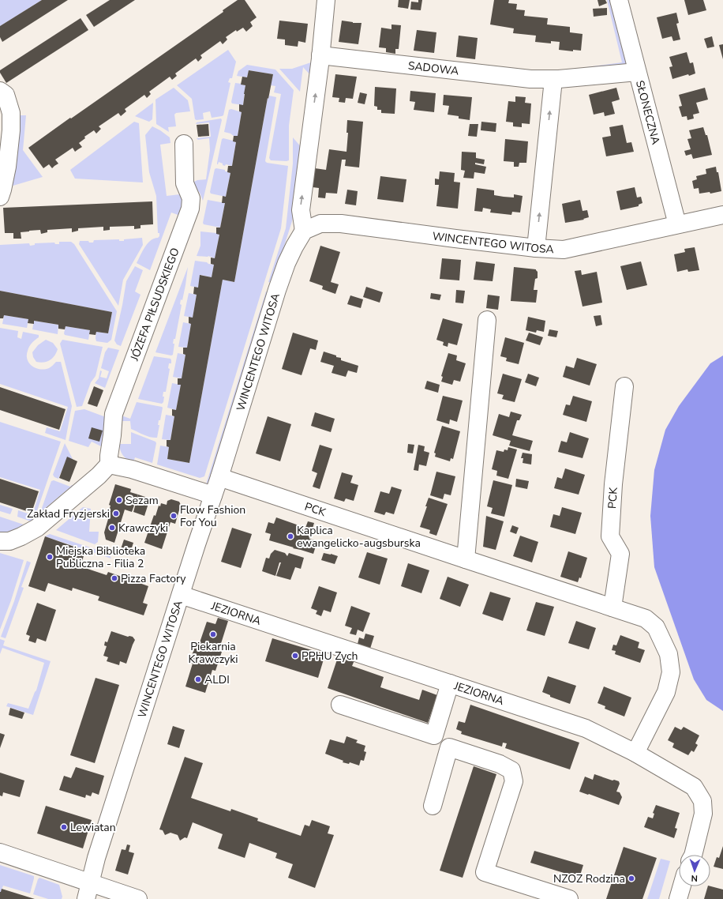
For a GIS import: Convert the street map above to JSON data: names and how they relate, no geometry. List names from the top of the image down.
{
  "streets": {
    "street": [
      "SADOWA",
      "SŁONECZNA",
      "WINCENTEGO WITOSA",
      "JÓZEFA PIŁSUDSKIEGO",
      "PCK",
      "JEZIORNA"
    ]
  },
  "crossings": [
    ["SADOWA", "SŁONECZNA"],
    ["SŁONECZNA", "WINCENTEGO WITOSA"],
    ["WINCENTEGO WITOSA", "PCK"],
    ["WINCENTEGO WITOSA", "JEZIORNA"],
    ["PCK", "JEZIORNA"]
  ],
  "places": [
    "Sezam",
    "Zakład Fryzjerski",
    "Flow Fashion For You",
    "Krawczyki",
    "Kaplica ewangelicko-augsburska",
    "Miejska Biblioteka Publiczna - Filia 2",
    "Pizza Factory",
    "Piekarnia Krawczyki",
    "PPHU Zych",
    "ALDI",
    "Lewiatan",
    "NZOZ Rodzina"
  ],
  "north": "bottom"
}
